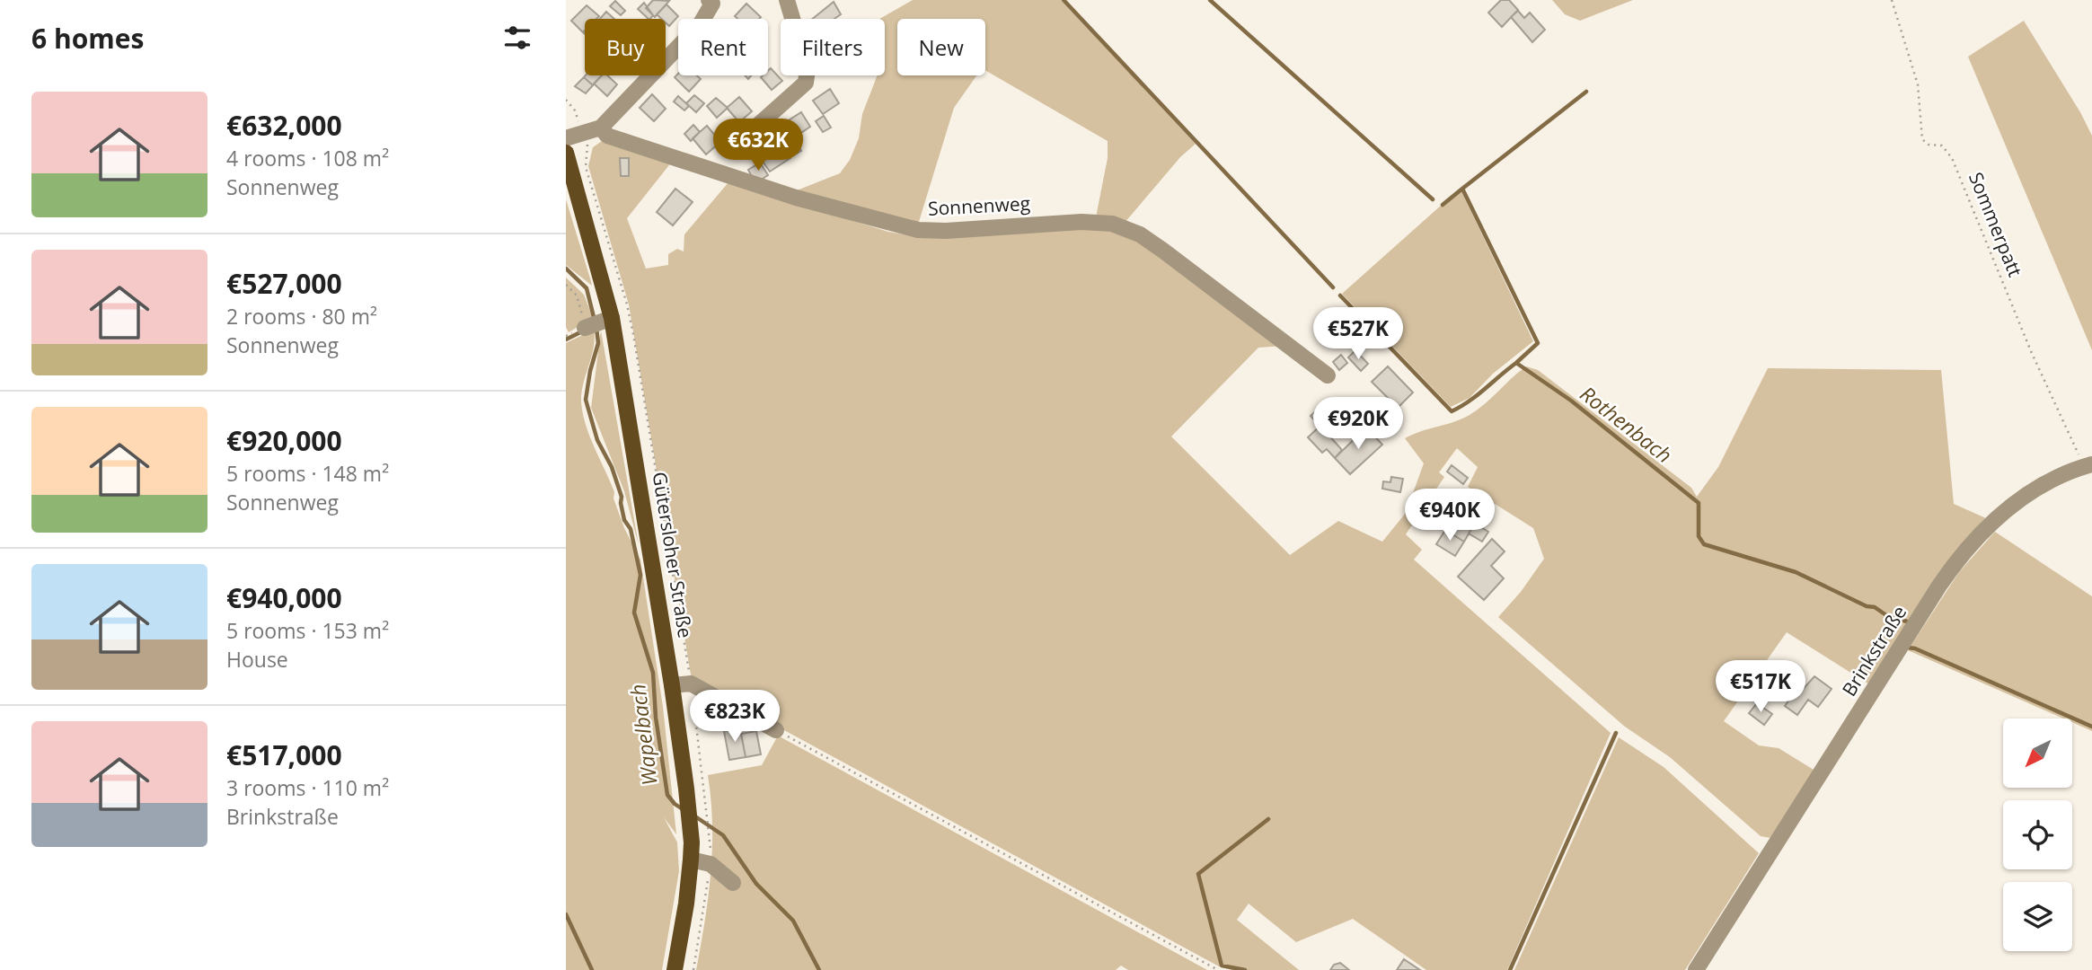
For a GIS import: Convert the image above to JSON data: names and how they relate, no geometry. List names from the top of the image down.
{
  "streets": {
    "main road": ["Gütersloher Straße"],
    "street": ["Sonnenweg", "Brinkstraße"],
    "path": ["Sommerpatt"]
  },
  "crossings": [
    ["Sommerpatt", "Brinkstraße"]
  ],
  "water": ["Rothenbach", "Wapelbach"],
  "north": "bottom left",
  "page": {
    "heading": "6 homes",
    "chip": [
      "Buy",
      "Rent",
      "Filters",
      "New"
    ],
    "list": [
      {
        "name": "€632,000",
        "note": "4 rooms · 108 m² · Sonnenweg"
      },
      {
        "name": "€527,000",
        "note": "2 rooms · 80 m² · Sonnenweg"
      },
      {
        "name": "€920,000",
        "note": "5 rooms · 148 m² · Sonnenweg"
      },
      {
        "name": "€940,000",
        "note": "5 rooms · 153 m² · House"
      },
      {
        "name": "€517,000",
        "note": "3 rooms · 110 m² · Brinkstraße"
      }
    ],
    "price": [
      "€632K",
      "€527K",
      "€920K",
      "€940K",
      "€517K",
      "€823K"
    ]
  }
}
